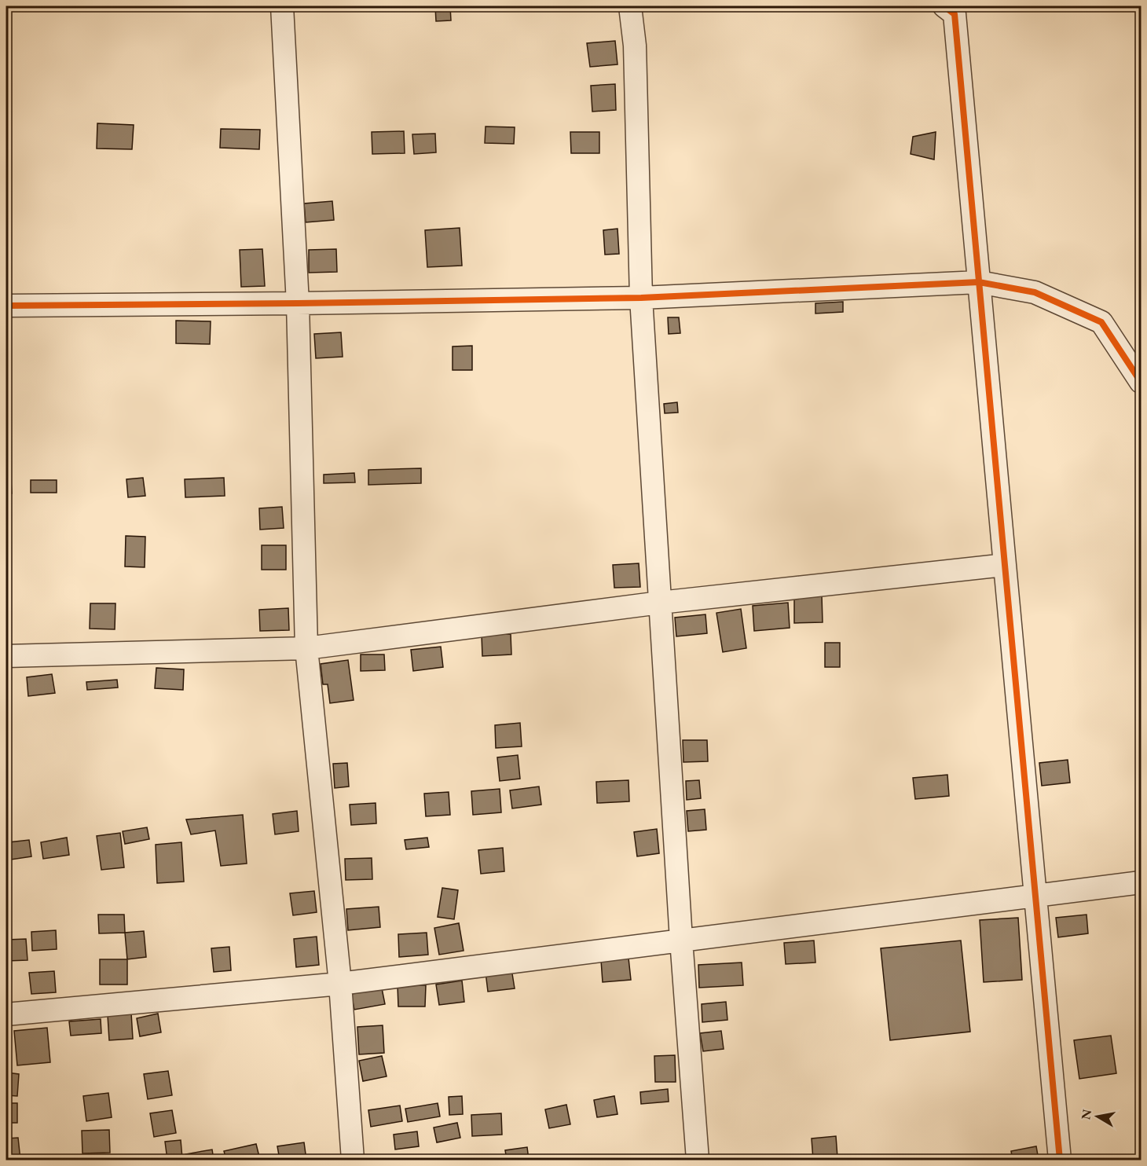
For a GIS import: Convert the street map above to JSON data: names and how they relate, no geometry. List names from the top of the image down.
{
  "north": "left"
}
